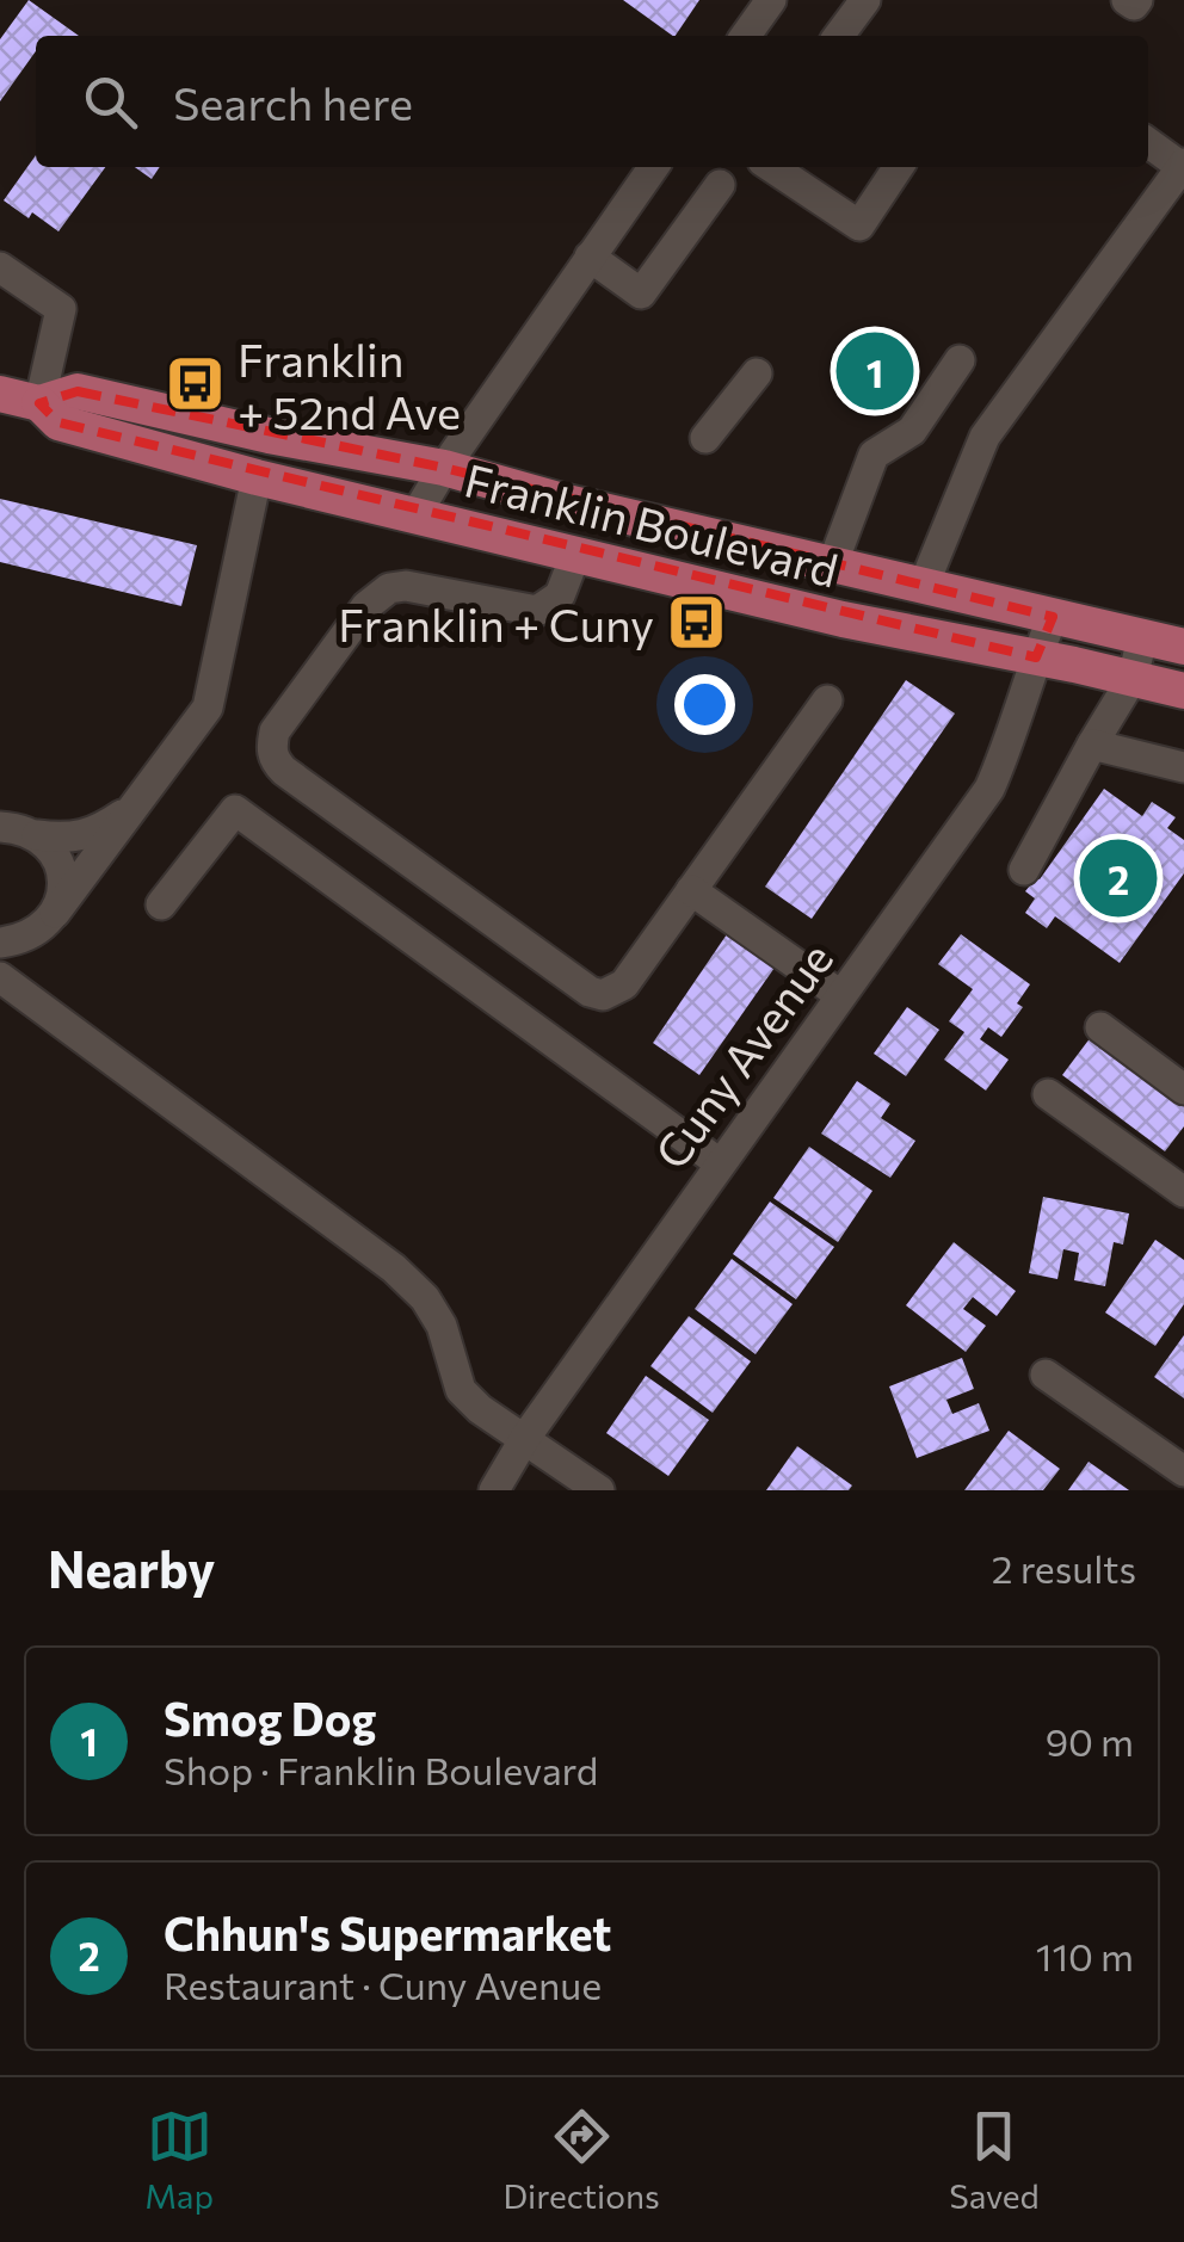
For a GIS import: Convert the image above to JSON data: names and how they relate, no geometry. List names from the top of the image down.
{
  "streets": {
    "main road": ["Franklin Boulevard"],
    "street": ["Cuny Avenue"]
  },
  "crossings": [
    ["Franklin Boulevard", "Cuny Avenue"]
  ],
  "places": {
    "bus stop": ["Franklin + 52nd Ave", "Franklin + Cuny"]
  },
  "page": {
    "search": "Search here",
    "pins": ["1", "2"],
    "heading": ["Nearby", "2 results"],
    "list": [
      {
        "mark": "1",
        "name": "Smog Dog",
        "note": "Shop · Franklin Boulevard",
        "value": "90 m"
      },
      {
        "mark": "2",
        "name": "Chhun's Supermarket",
        "note": "Restaurant · Cuny Avenue",
        "value": "110 m"
      }
    ],
    "nav": ["Map", "Directions", "Saved"]
  }
}
